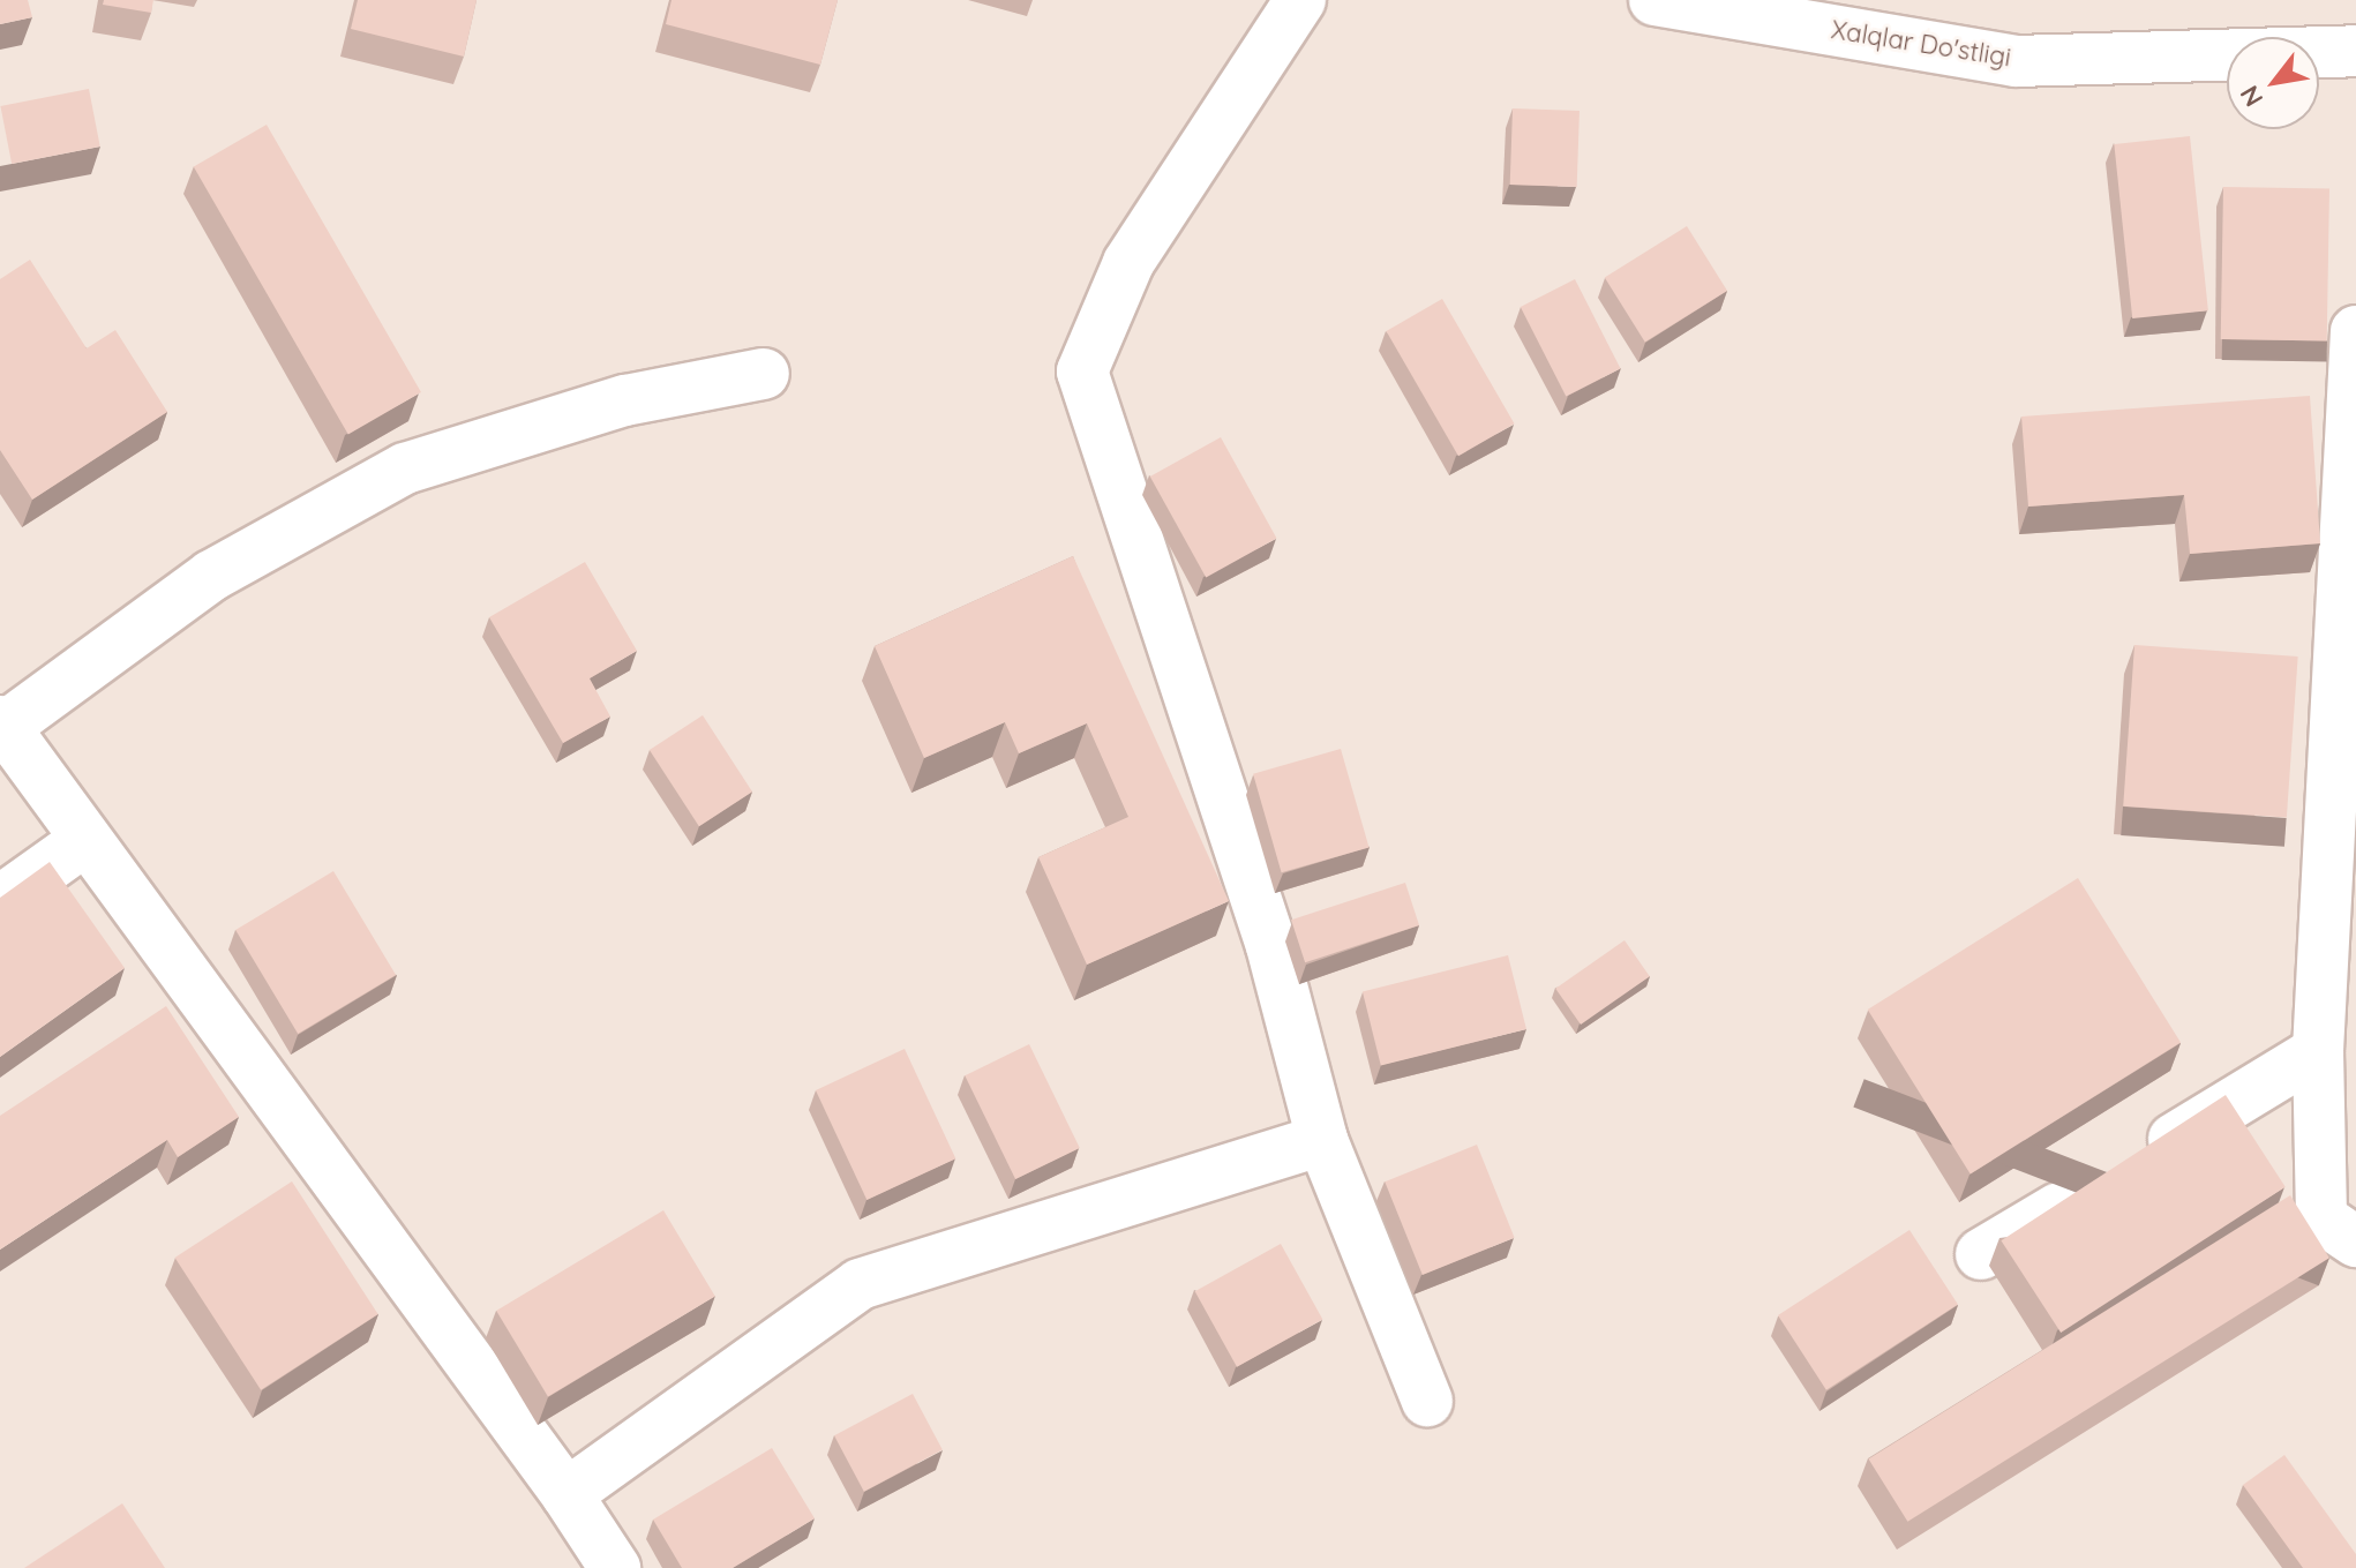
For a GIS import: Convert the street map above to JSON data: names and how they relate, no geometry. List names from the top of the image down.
{
  "streets": {
    "street": ["Xalqlar Do'stligi"]
  },
  "north": "bottom left"
}
